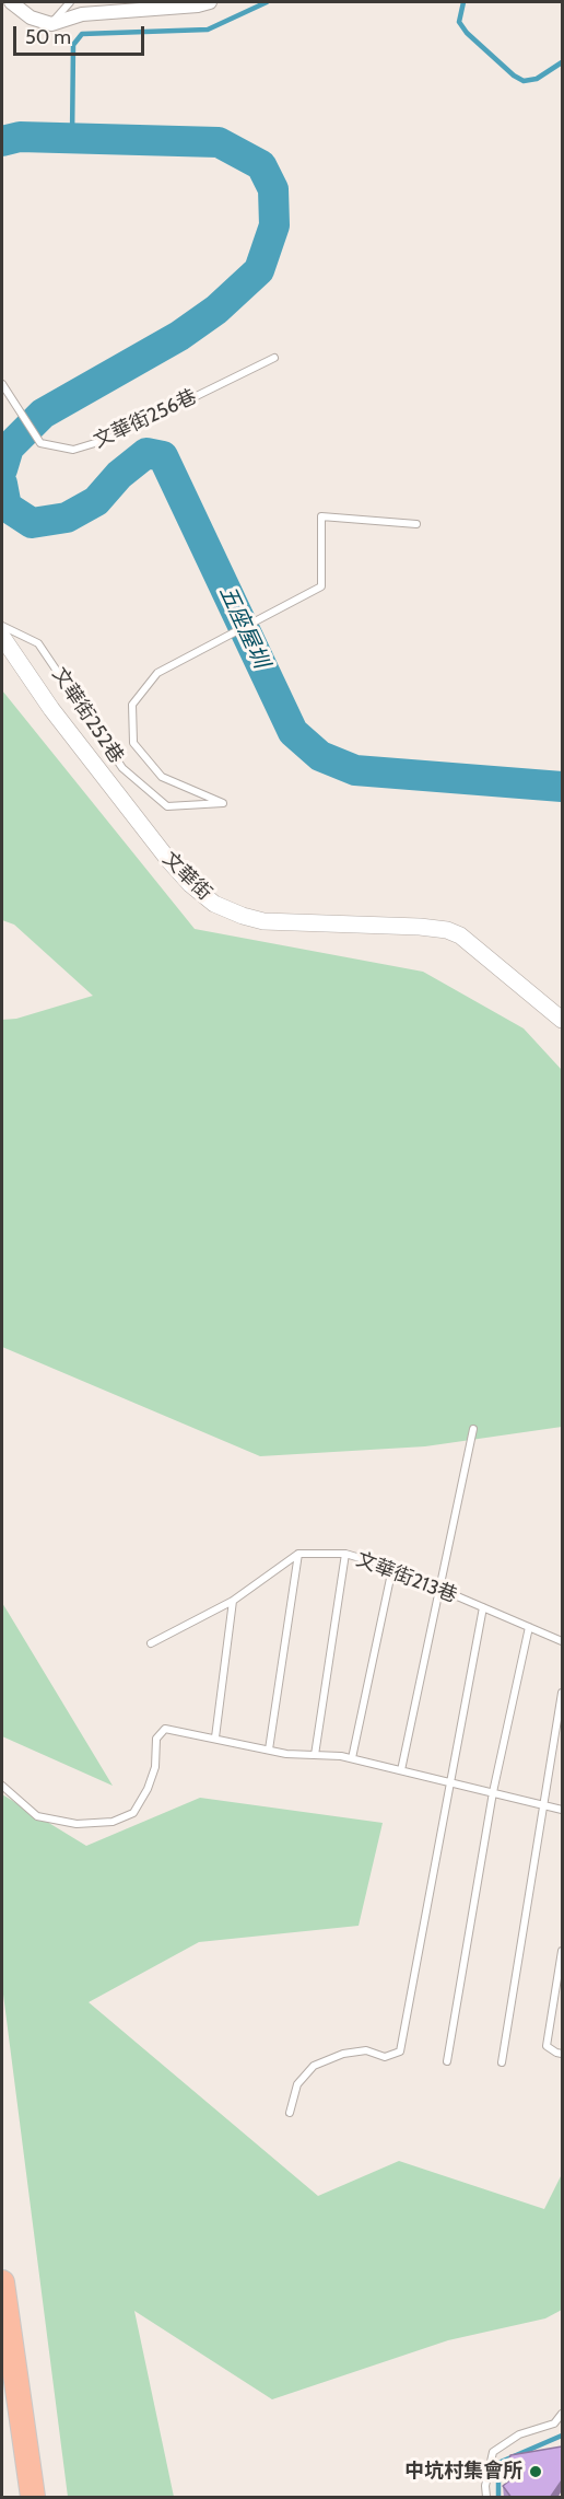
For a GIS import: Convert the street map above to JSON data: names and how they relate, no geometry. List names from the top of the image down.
{
  "streets": {
    "street": ["文華街"],
    "lane": ["文華街256巷", "文華街252巷", "文華街213巷"]
  },
  "water": ["五座屋圳"],
  "places": ["中坑村集會所"],
  "scale_bar": "50 m"
}
